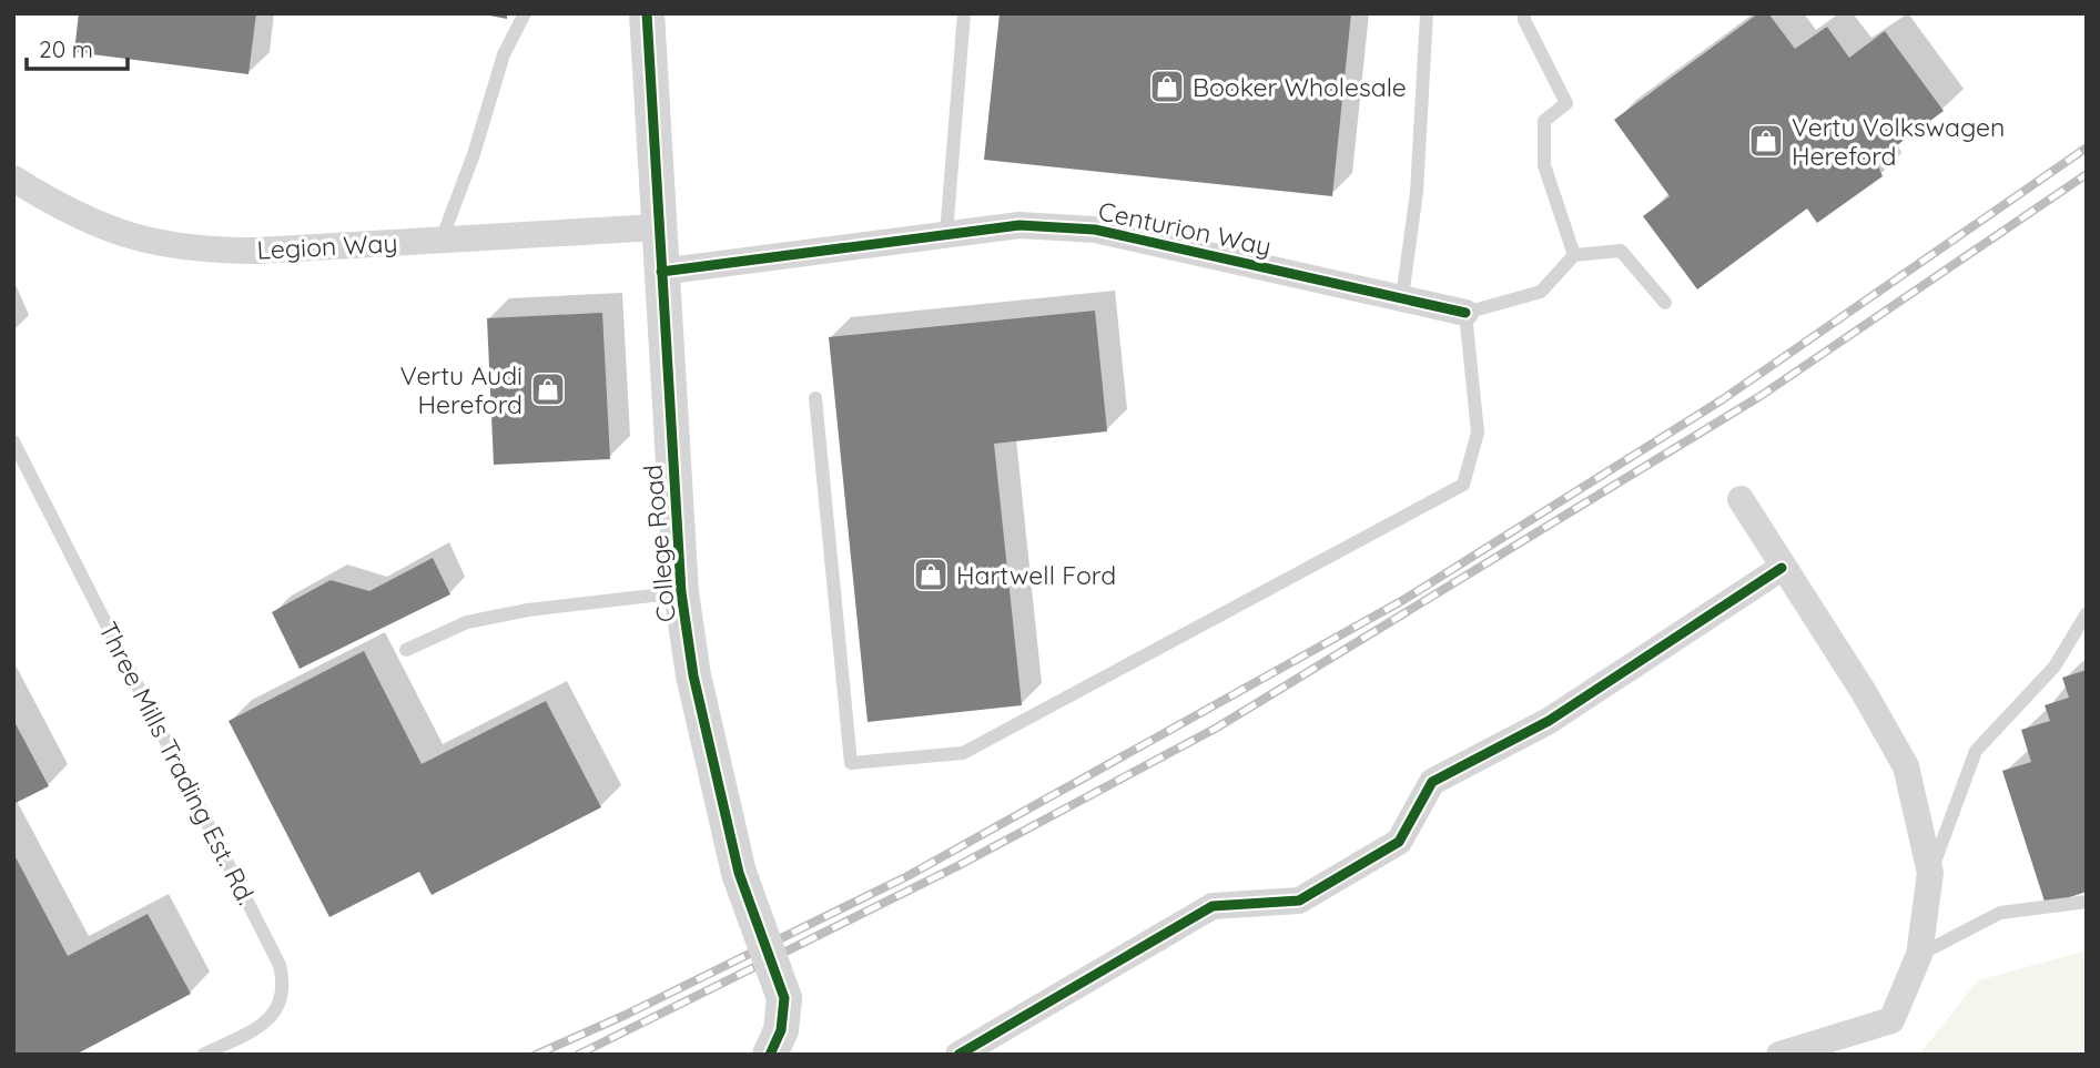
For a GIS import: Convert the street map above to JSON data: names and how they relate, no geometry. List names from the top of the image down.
{
  "streets": {
    "street": ["Centurion Way", "Legion Way", "College Road"],
    "lane": ["Three Mills Trading Est. Rd."]
  },
  "crossings": [
    ["Centurion Way", "College Road"],
    ["Legion Way", "College Road"]
  ],
  "places": {
    "shop": [
      "Booker Wholesale",
      "Vertu Volkswagen Hereford",
      "Vertu Audi Hereford",
      "Hartwell Ford"
    ]
  },
  "scale_bar": "20 m"
}
